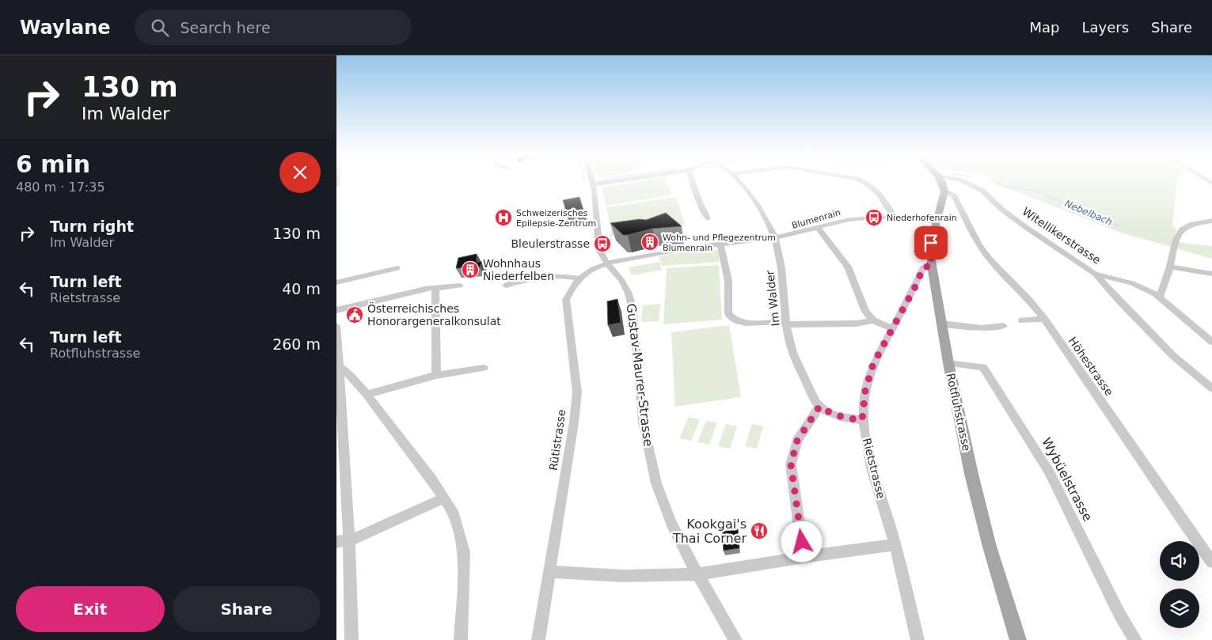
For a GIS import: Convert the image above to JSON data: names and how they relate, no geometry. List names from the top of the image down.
{
  "streets": {
    "main road": ["Rotfluhstrasse"],
    "street": [
      "Blumenrain",
      "Witellikerstrasse",
      "Im Walder",
      "Höhestrasse",
      "Gustav-Maurer-Strasse",
      "Rütistrasse",
      "Rietstrasse",
      "Wybüelstrasse"
    ]
  },
  "crossings": [
    ["Blumenrain", "Im Walder"],
    ["Blumenrain", "Gustav-Maurer-Strasse"],
    ["Blumenrain", "Rotfluhstrasse"],
    ["Blumenrain", "Rütistrasse"],
    ["Witellikerstrasse", "Höhestrasse"],
    ["Witellikerstrasse", "Rotfluhstrasse"],
    ["Höhestrasse", "Rotfluhstrasse"],
    ["Gustav-Maurer-Strasse", "Rütistrasse"],
    ["Rotfluhstrasse", "Rietstrasse"],
    ["Rotfluhstrasse", "Wybüelstrasse"]
  ],
  "water": ["Nebelbach"],
  "places": {
    "hospital": ["Schweizerisches Epilepsie-Zentrum"],
    "bus stop": ["Niederhofenrain", "Bleulerstrasse"],
    "building": ["Wohn- und Pflegezentrum Blumenrain", "Wohnhaus Niederfelben"],
    "public building": ["Österreichisches Honorargeneralkonsulat"],
    "restaurant": ["Kookgai's Thai Corner"]
  },
  "page": {
    "header": "Waylane",
    "search": "Search here",
    "nav": ["Map", "Layers", "Share"],
    "turn": ["130 m", "Im Walder"],
    "heading": ["6 min", "480 m · 17:35"],
    "list": [
      {
        "name": "Turn right",
        "note": "Im Walder",
        "value": "130 m"
      },
      {
        "name": "Turn left",
        "note": "Rietstrasse",
        "value": "40 m"
      },
      {
        "name": "Turn left",
        "note": "Rotfluhstrasse",
        "value": "260 m"
      }
    ],
    "buttons": ["Exit", "Share"]
  }
}
